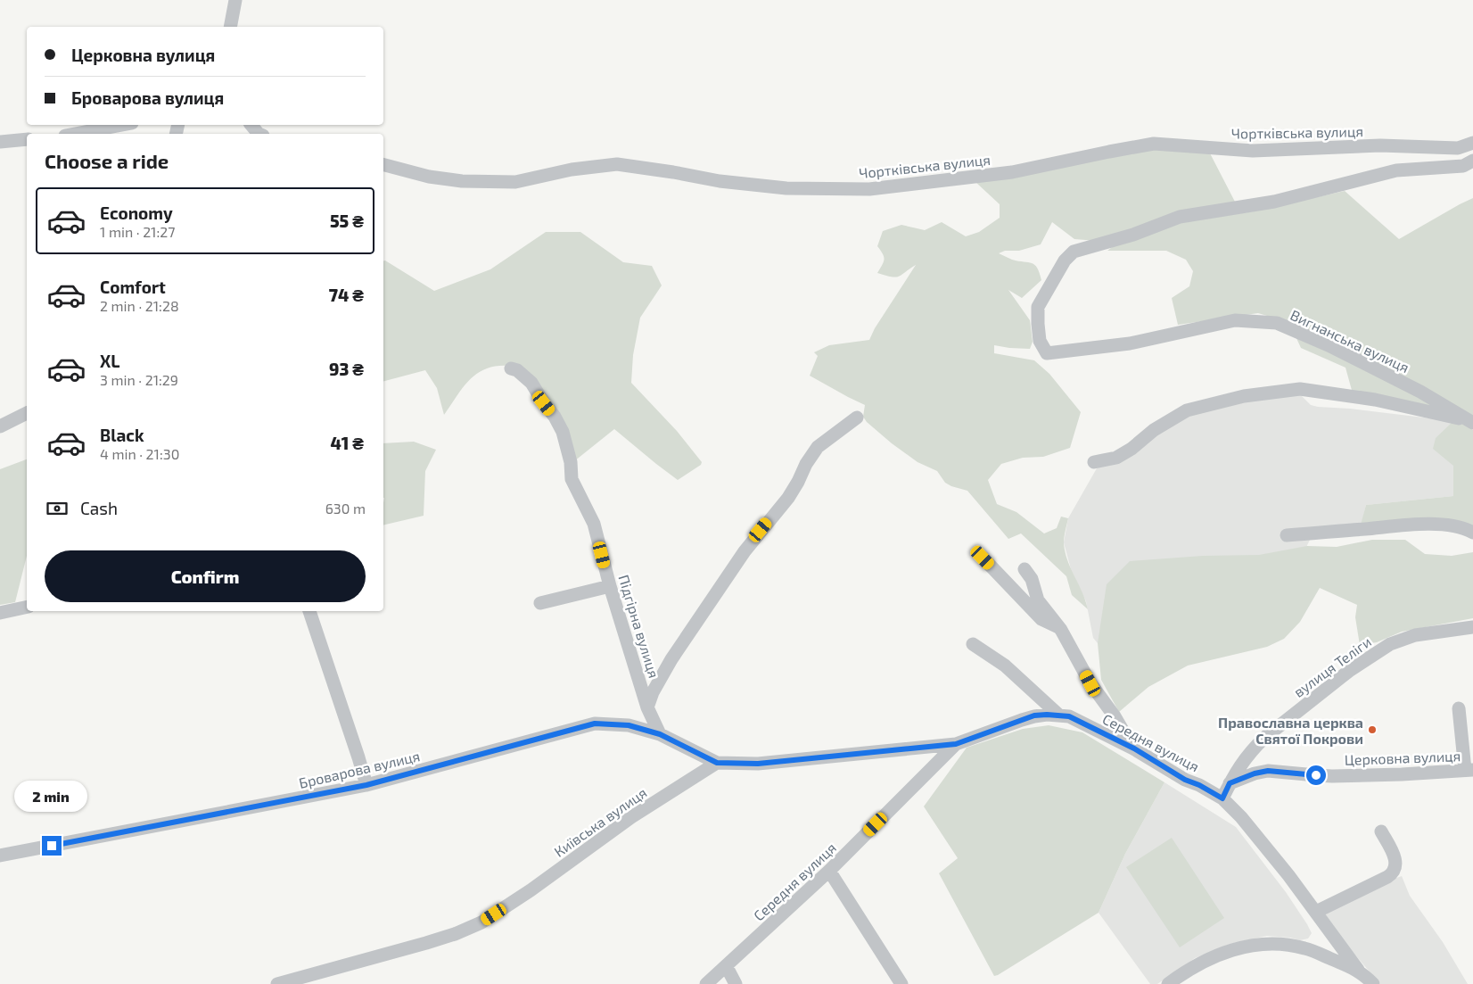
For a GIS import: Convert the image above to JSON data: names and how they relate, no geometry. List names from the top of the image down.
{
  "streets": {
    "street": [
      "Чортківська вулиця",
      "Вигнанська вулиця",
      "Підгірна вулиця",
      "вулиця Теліги",
      "Середня вулиця",
      "Церковна вулиця",
      "Броварова вулиця",
      "Київська вулиця"
    ]
  },
  "crossings": [
    ["Підгірна вулиця", "Броварова вулиця"],
    ["вулиця Теліги", "Середня вулиця"],
    ["вулиця Теліги", "Церковна вулиця"],
    ["Броварова вулиця", "Київська вулиця"]
  ],
  "places": ["Православна церква Святої Покрови"],
  "page": {
    "banner": ["Церковна вулиця", "Броварова вулиця"],
    "heading": "Choose a ride",
    "list": [
      {
        "name": "Economy",
        "note": "1 min · 21:27",
        "value": "55 ₴"
      },
      {
        "name": "Comfort",
        "note": "2 min · 21:28",
        "value": "74 ₴"
      },
      {
        "name": "XL",
        "note": "3 min · 21:29",
        "value": "93 ₴"
      },
      {
        "name": "Black",
        "note": "4 min · 21:30",
        "value": "41 ₴"
      }
    ],
    "pay": ["Cash", "630 m"],
    "buttons": "Confirm",
    "bubble": "2 min"
  }
}
